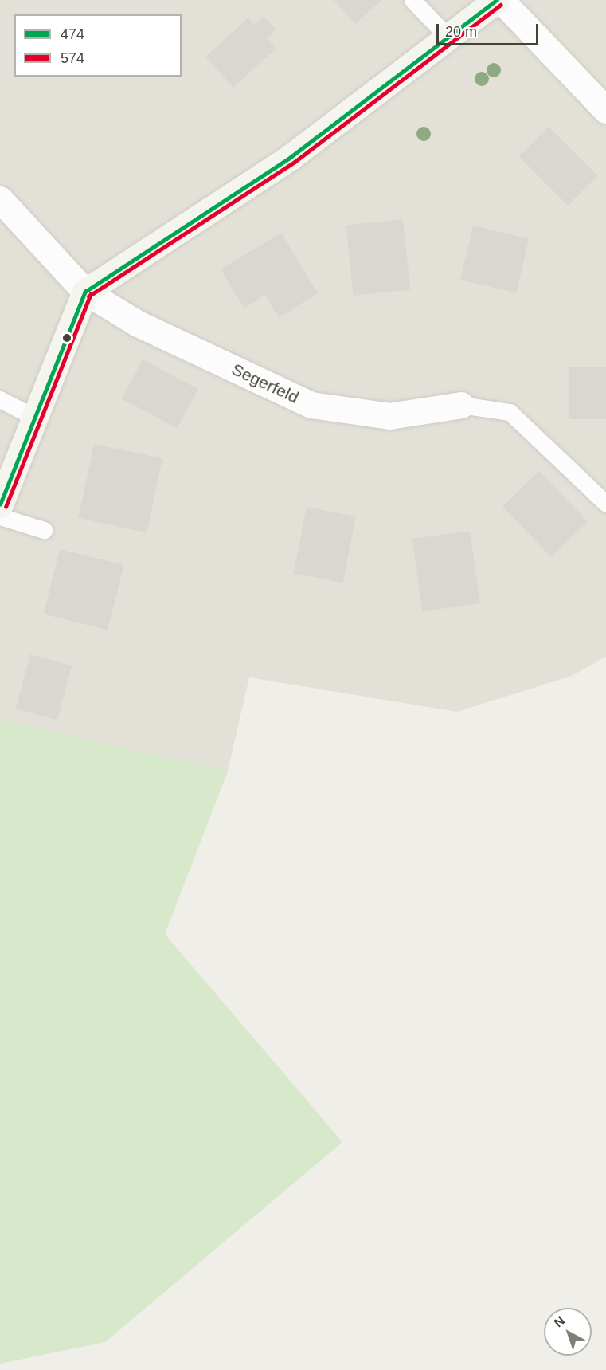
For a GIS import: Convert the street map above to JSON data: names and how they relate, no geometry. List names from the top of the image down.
{
  "streets": {
    "street": ["Segerfeld"]
  },
  "lines": ["transit line 474", "transit line 574"],
  "legend": ["474", "574"],
  "scale_bar": "20 m",
  "north": "top left"
}
